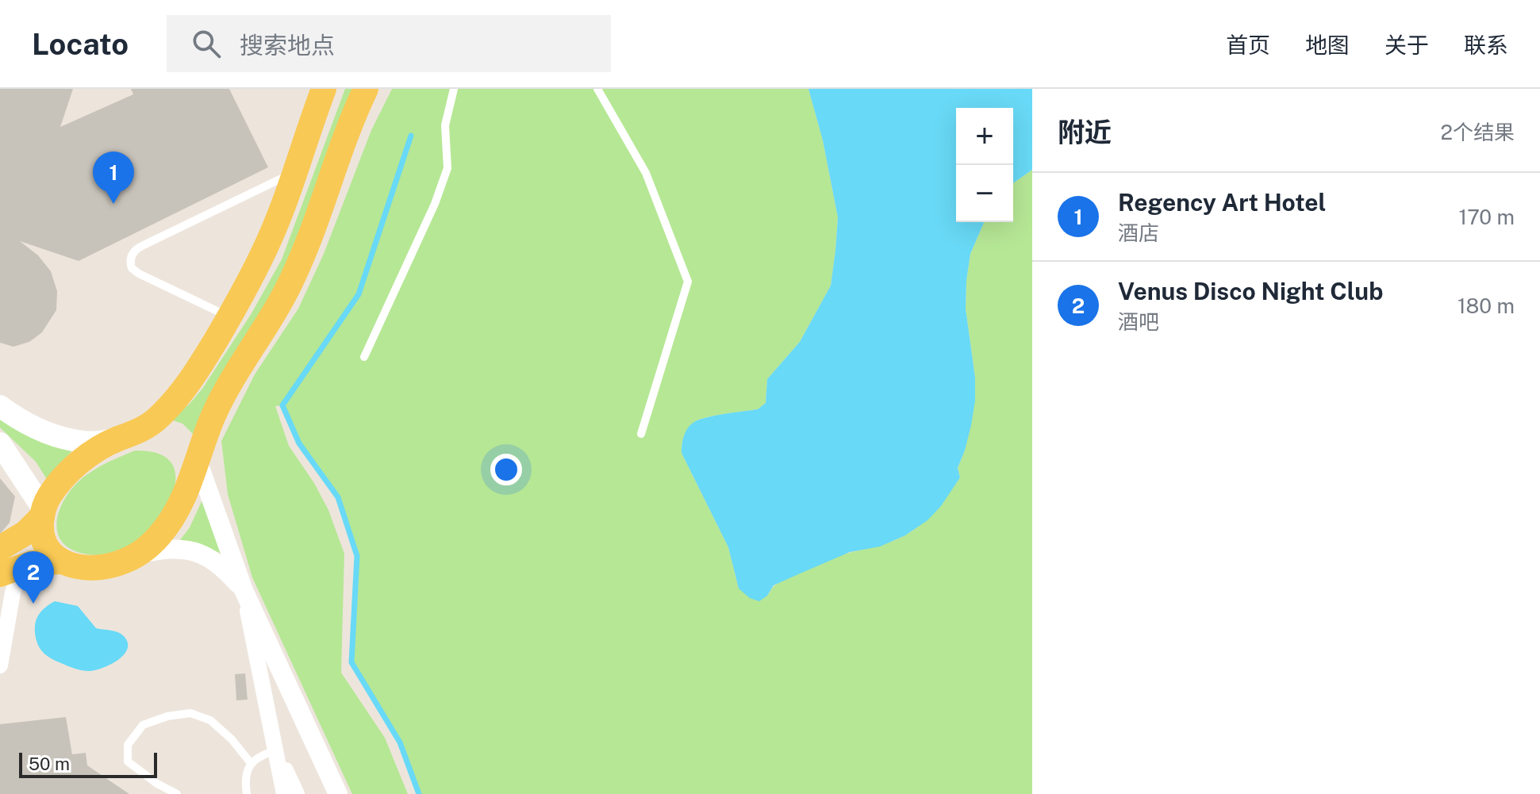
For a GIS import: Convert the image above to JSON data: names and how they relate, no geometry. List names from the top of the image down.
{
  "scale_bar": "50 m",
  "page": {
    "header": "Locato",
    "search": "搜索地点",
    "nav": [
      "首页",
      "地图",
      "关于",
      "联系"
    ],
    "heading": ["附近", "2个结果"],
    "map_buttons": ["+", "−"],
    "pins": ["1", "2"],
    "list": [
      {
        "mark": "1",
        "name": "Regency Art Hotel",
        "note": "酒店",
        "value": "170 m"
      },
      {
        "mark": "2",
        "name": "Venus Disco Night Club",
        "note": "酒吧",
        "value": "180 m"
      }
    ],
    "scale": "50 m"
  }
}
